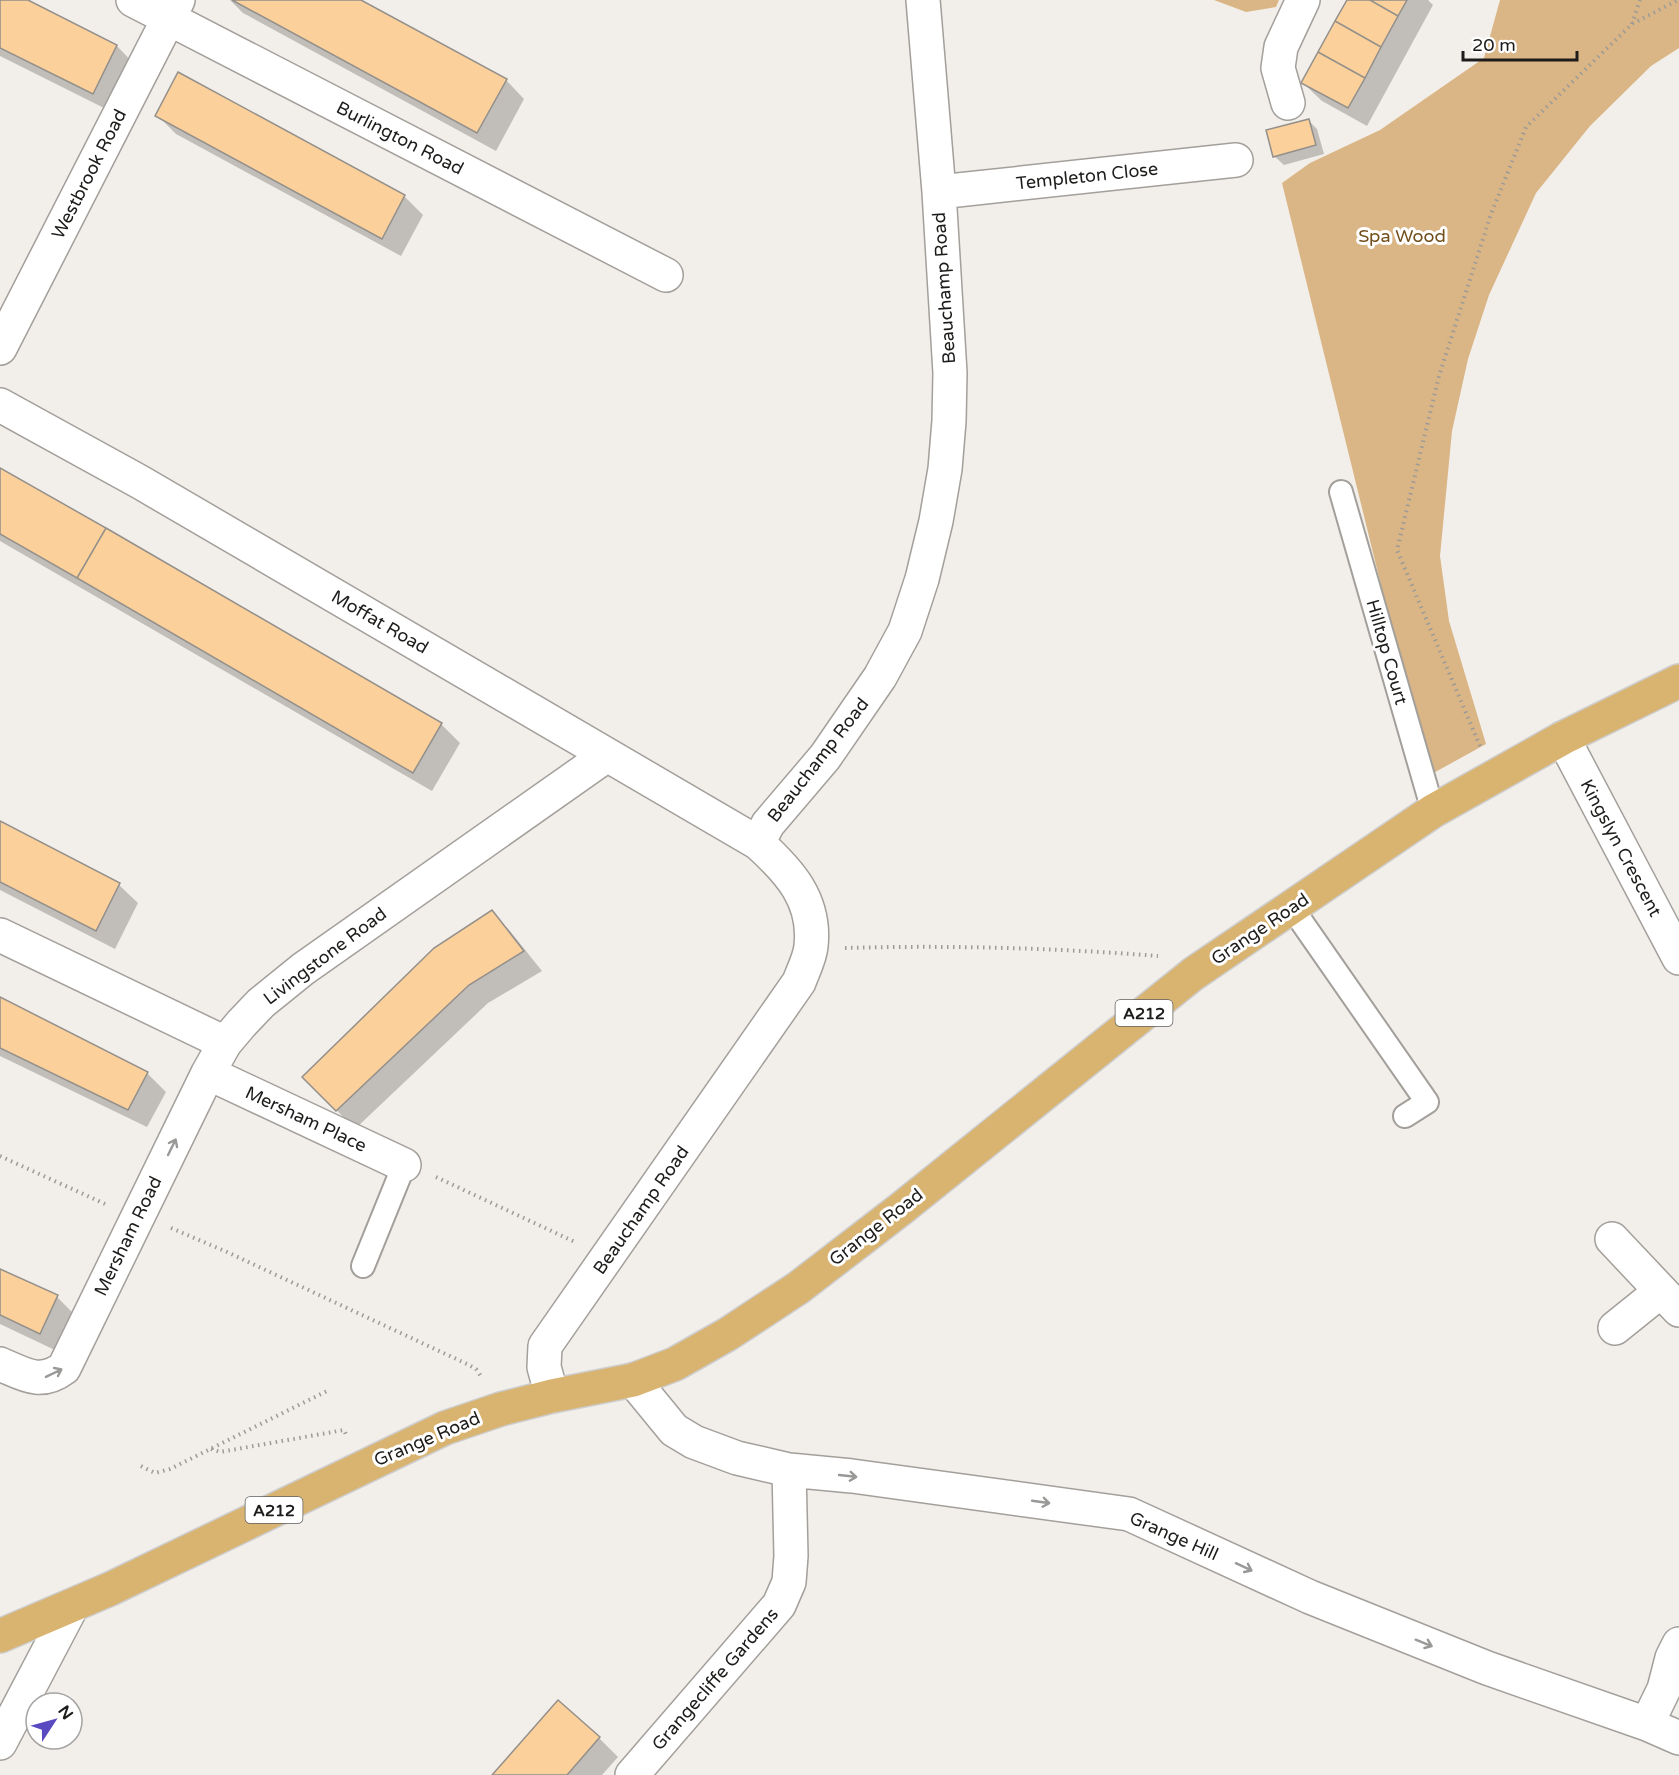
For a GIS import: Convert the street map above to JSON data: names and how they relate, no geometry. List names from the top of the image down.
{
  "streets": {
    "main road": ["Grange Road", "A212"],
    "street": [
      "Burlington Road",
      "Westbrook Road",
      "Templeton Close",
      "Beauchamp Road",
      "Moffat Road",
      "Kingslyn Crescent",
      "Livingstone Road",
      "Mersham Place",
      "Mersham Road",
      "Grange Hill",
      "Grangecliffe Gardens"
    ],
    "lane": ["Hilltop Court"]
  },
  "crossings": [
    ["Burlington Road", "Westbrook Road"],
    ["Templeton Close", "Beauchamp Road"],
    ["Beauchamp Road", "Moffat Road"],
    ["Beauchamp Road", "Grange Road"],
    ["Moffat Road", "Livingstone Road"],
    ["Hilltop Court", "Grange Road"],
    ["Kingslyn Crescent", "Grange Road"],
    ["Grange Road", "Grange Hill"],
    ["Livingstone Road", "Mersham Road"],
    ["Mersham Place", "Mersham Road"],
    ["Grange Hill", "Grangecliffe Gardens"]
  ],
  "one_way": ["Mersham Road", "Grange Hill"],
  "parks": ["Spa Wood"],
  "scale_bar": "20 m",
  "north": "top right"
}
